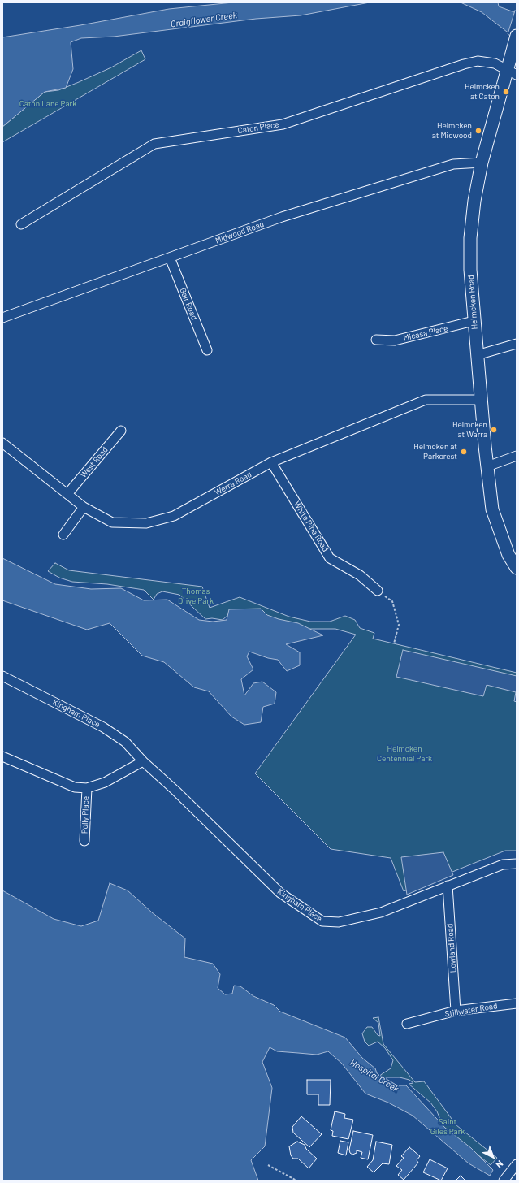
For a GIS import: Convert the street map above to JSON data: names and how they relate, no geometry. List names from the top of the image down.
{
  "streets": {
    "main road": ["Helmcken Road"],
    "street": [
      "Caton Place",
      "Midwood Road",
      "Gair Road",
      "Micasa Place",
      "West Road",
      "Werra Road",
      "White Pine Road",
      "Kingham Place",
      "Polly Place",
      "Lowland Road",
      "Stillwater Road"
    ]
  },
  "crossings": [
    ["Caton Place", "Helmcken Road"],
    ["Midwood Road", "Helmcken Road"],
    ["Midwood Road", "Gair Road"],
    ["Helmcken Road", "Micasa Place"],
    ["Helmcken Road", "Werra Road"],
    ["West Road", "Werra Road"],
    ["Werra Road", "White Pine Road"],
    ["Kingham Place", "Lowland Road"],
    ["Lowland Road", "Stillwater Road"]
  ],
  "water": ["Craigflower Creek", "Hospital Creek"],
  "parks": [
    "Caton Lane Park",
    "Thomas Drive Park",
    "Helmcken Centennial Park",
    "Saint Giles Park"
  ],
  "places": [
    "Helmcken at Caton",
    "Helmcken at Midwood",
    "Helmcken at Warra",
    "Helmcken at Parkcrest"
  ],
  "north": "bottom right"
}
